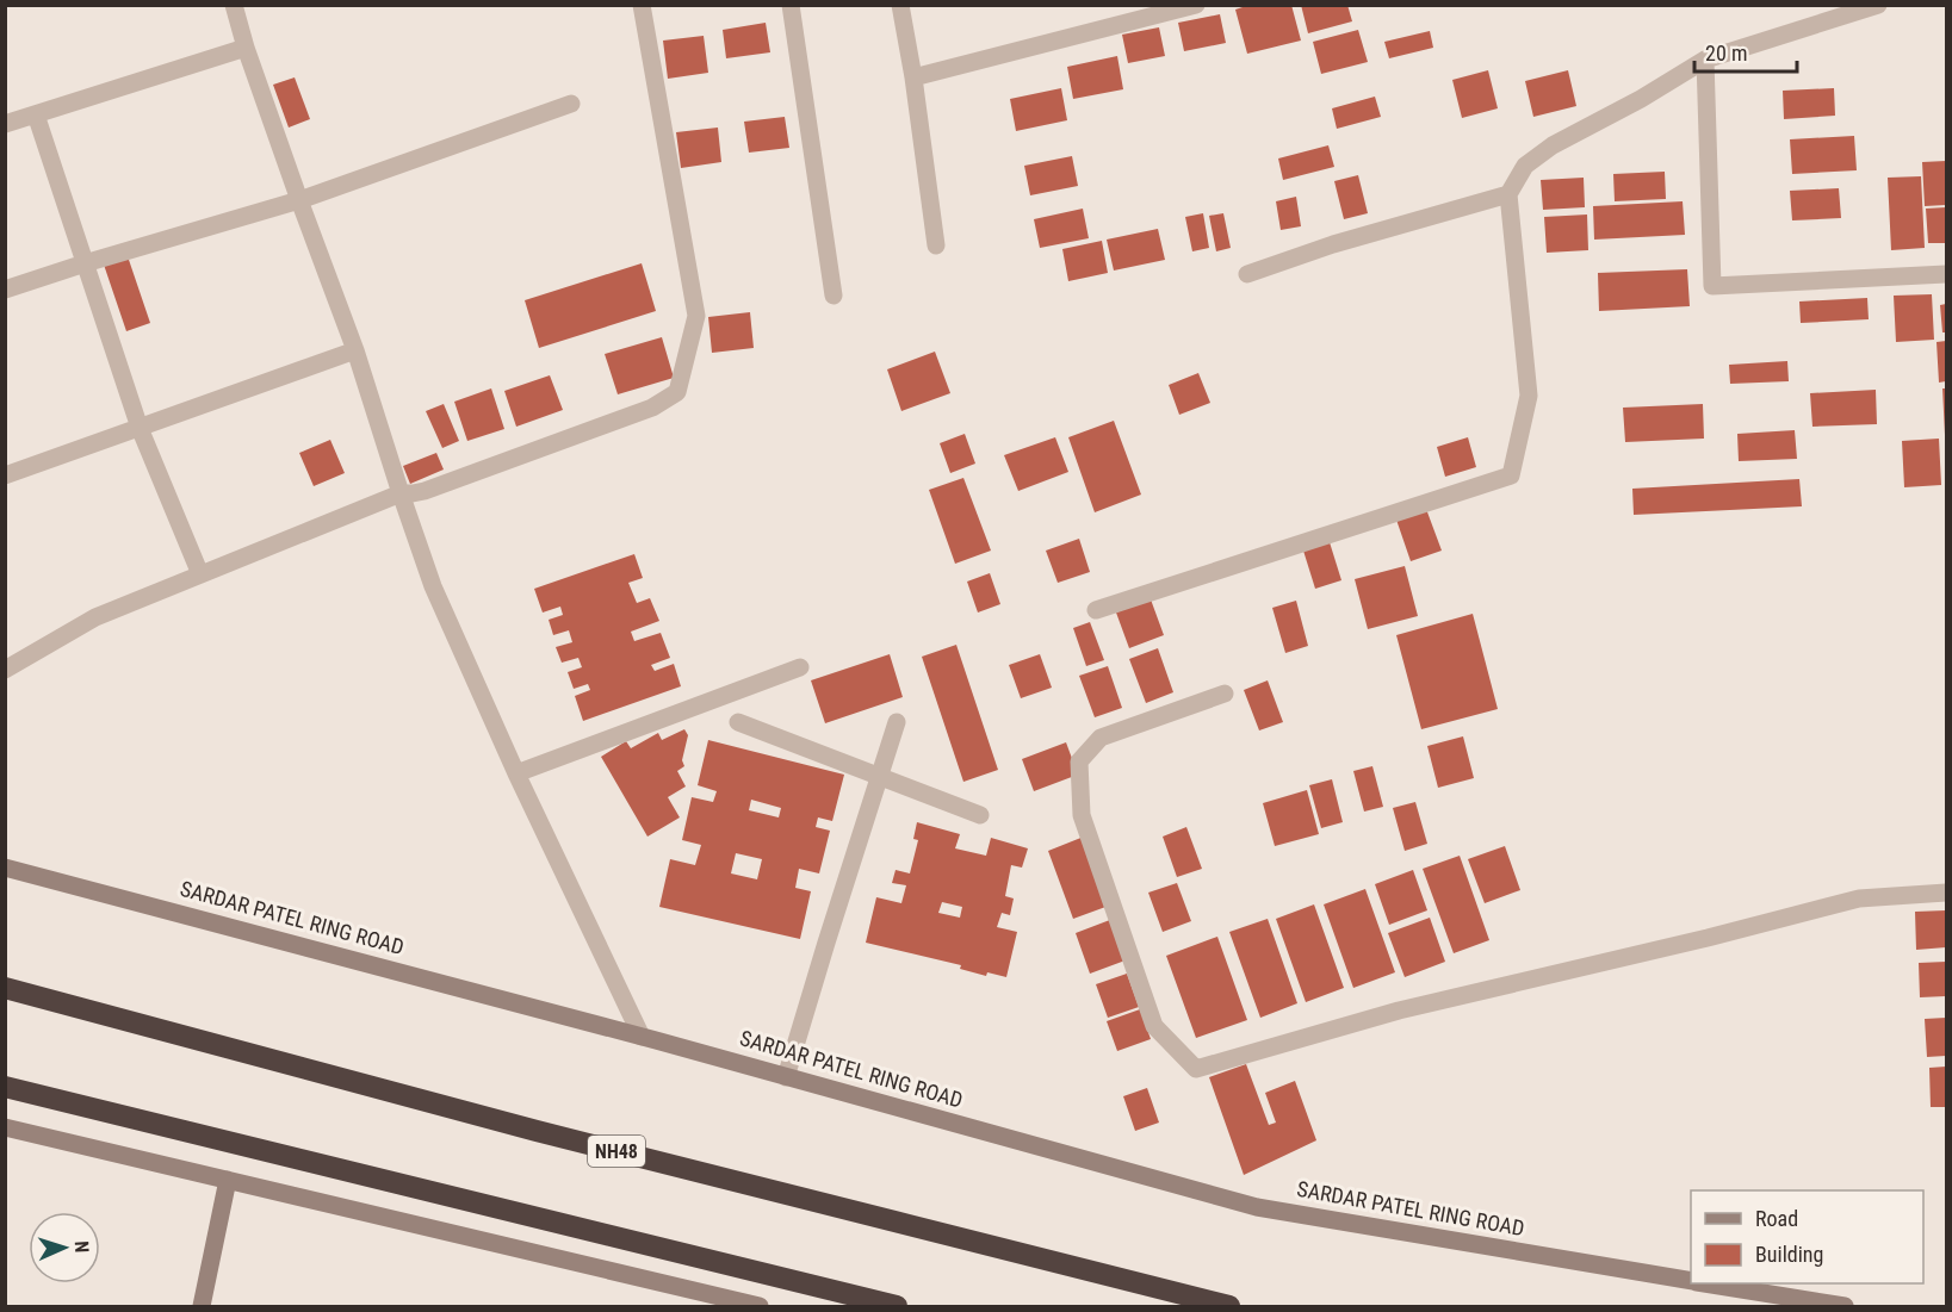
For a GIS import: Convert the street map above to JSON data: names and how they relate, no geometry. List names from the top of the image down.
{
  "streets": {
    "highway": ["NH48"],
    "street": ["SARDAR PATEL RING ROAD"]
  },
  "legend": ["Road", "Building"],
  "scale_bar": "20 m",
  "north": "right"
}
